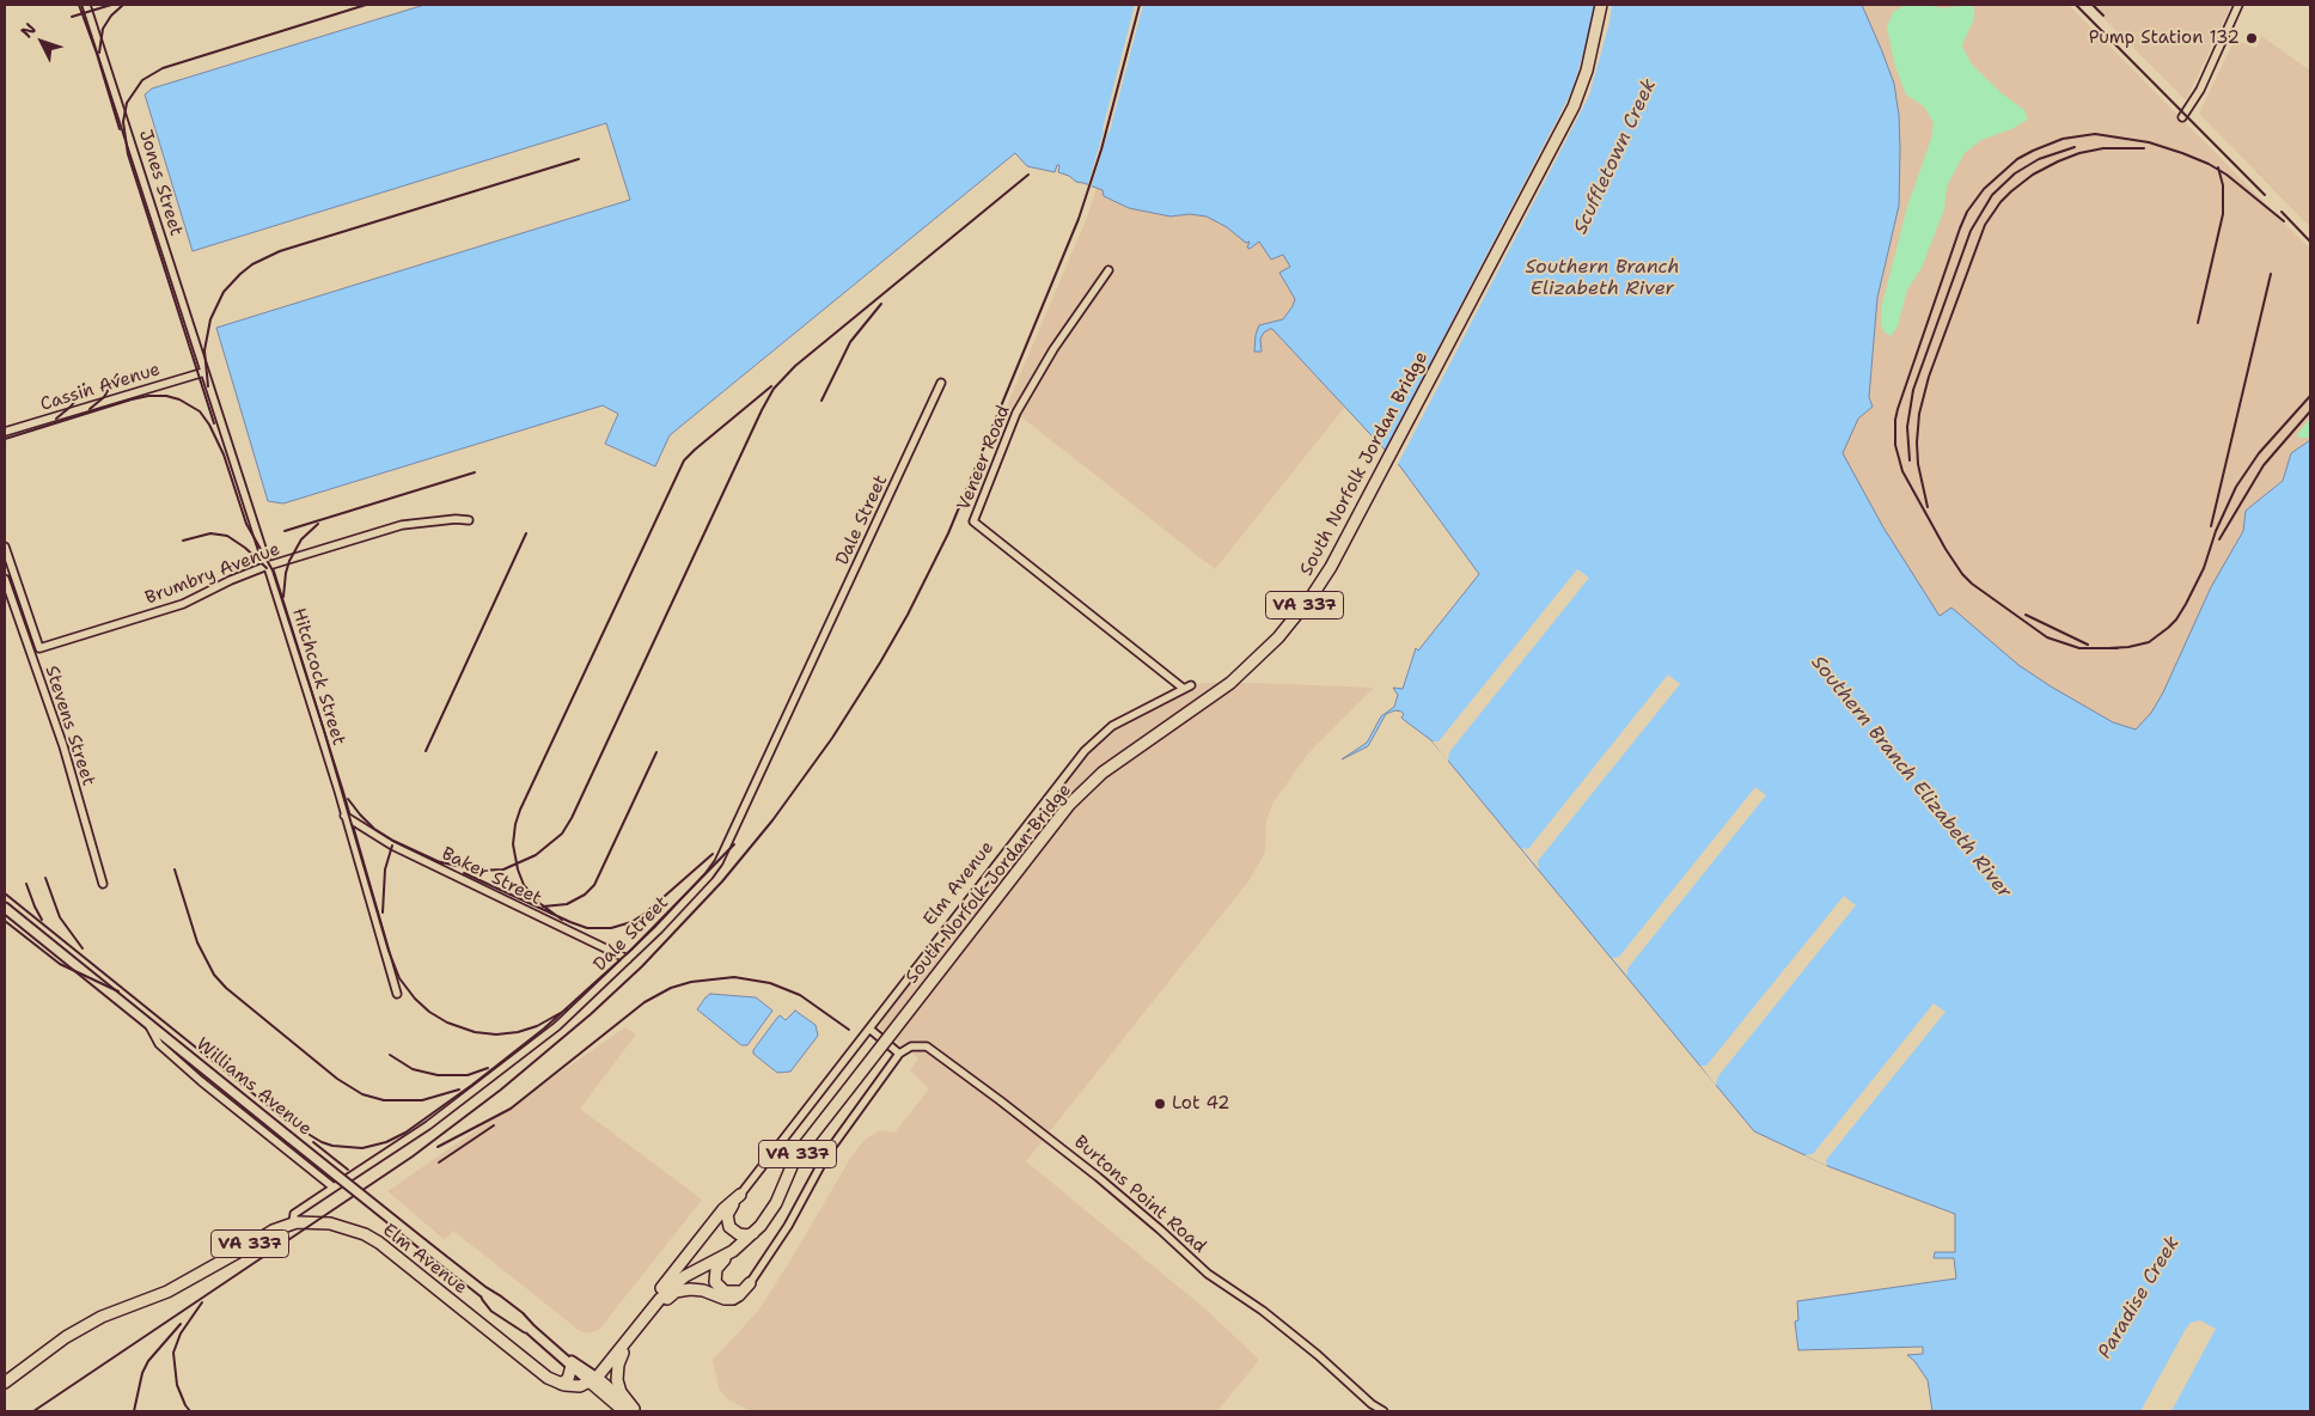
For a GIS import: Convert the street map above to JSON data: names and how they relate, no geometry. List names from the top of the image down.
{
  "streets": {
    "main road": ["South Norfolk Jordan Bridge", "VA 337", "Elm Avenue"],
    "street": [
      "Jones Street",
      "Cassin Avenue",
      "Veneer Road",
      "Dale Street",
      "Brumbry Avenue",
      "Hitchcock Street",
      "Stevens Street",
      "Baker Street",
      "Williams Avenue",
      "Burtons Point Road"
    ]
  },
  "crossings": [
    ["Jones Street", "Cassin Avenue"],
    ["Jones Street", "Hitchcock Street"],
    ["Cassin Avenue", "Hitchcock Street"],
    ["Veneer Road", "Elm Avenue"],
    ["South Norfolk Jordan Bridge", "VA 337"],
    ["Dale Street", "Baker Street"],
    ["Dale Street", "Elm Avenue"],
    ["Brumbry Avenue", "Hitchcock Street"],
    ["Brumbry Avenue", "Stevens Street"],
    ["Hitchcock Street", "Baker Street"]
  ],
  "water": ["Scuffletown Creek", "Southern Branch Elizabeth River", "Paradise Creek"],
  "places": ["Pump Station 132", "Lot 42"],
  "north": "top left"
}
